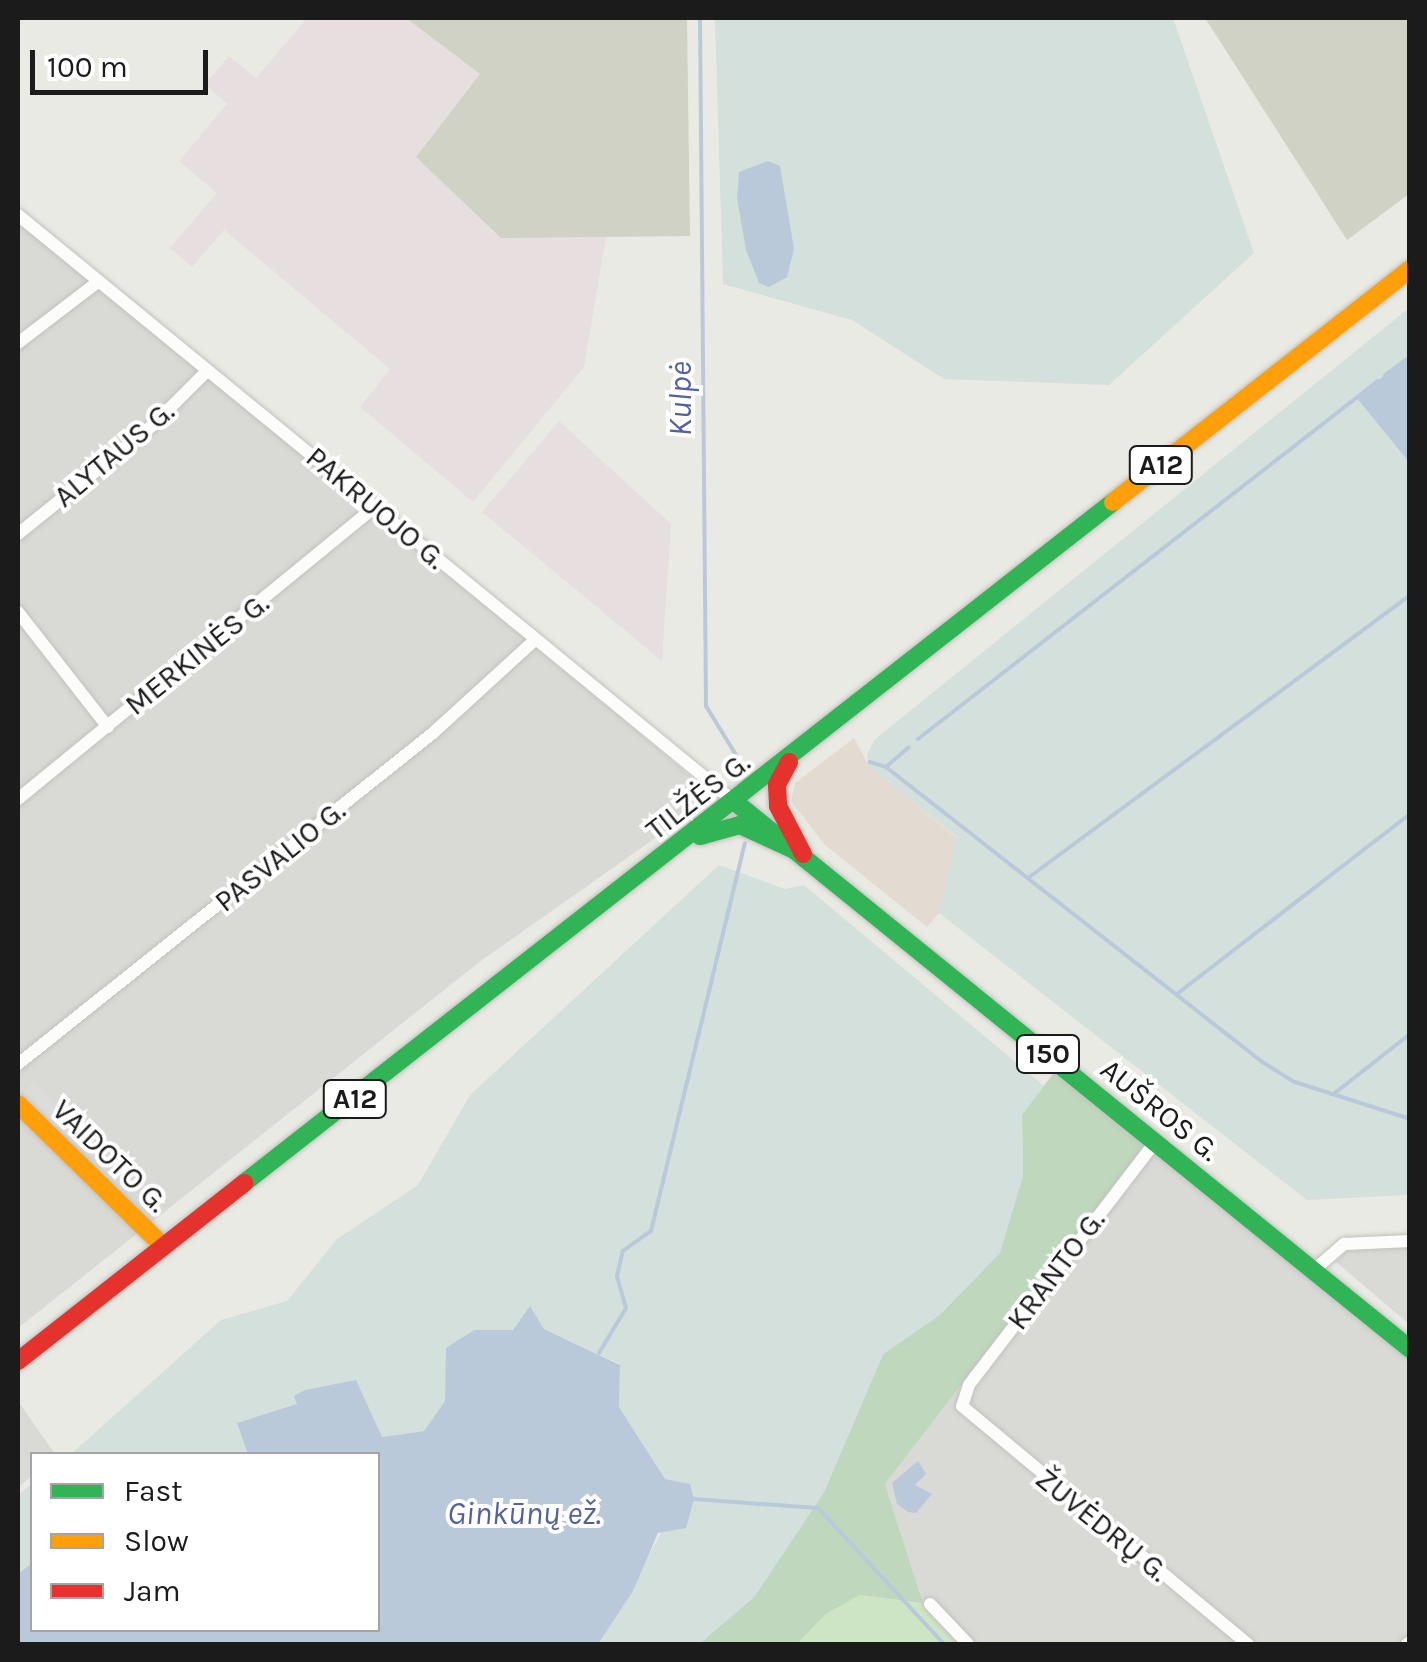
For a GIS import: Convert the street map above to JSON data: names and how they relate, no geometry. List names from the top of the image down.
{
  "streets": {
    "main road": [
      "A12",
      "TILŽĖS G.",
      "150",
      "AUŠROS G.",
      "VAIDOTO G."
    ],
    "street": [
      "ALYTAUS G.",
      "PAKRUOJO G.",
      "MERKINĖS G.",
      "PASVALIO G.",
      "KRANTO G.",
      "ŽUVĖDRŲ G."
    ]
  },
  "crossings": [
    ["ALYTAUS G.", "PAKRUOJO G."],
    ["PAKRUOJO G.", "MERKINĖS G."],
    ["PAKRUOJO G.", "TILŽĖS G."],
    ["PAKRUOJO G.", "PASVALIO G."],
    ["PAKRUOJO G.", "AUŠROS G."],
    ["TILŽĖS G.", "AUŠROS G."],
    ["TILŽĖS G.", "VAIDOTO G."],
    ["AUŠROS G.", "KRANTO G."],
    ["KRANTO G.", "ŽUVĖDRŲ G."]
  ],
  "water": ["Kulpė", "Ginkūnų ež."],
  "legend": ["Fast", "Slow", "Jam"],
  "scale_bar": "100 m"
}
